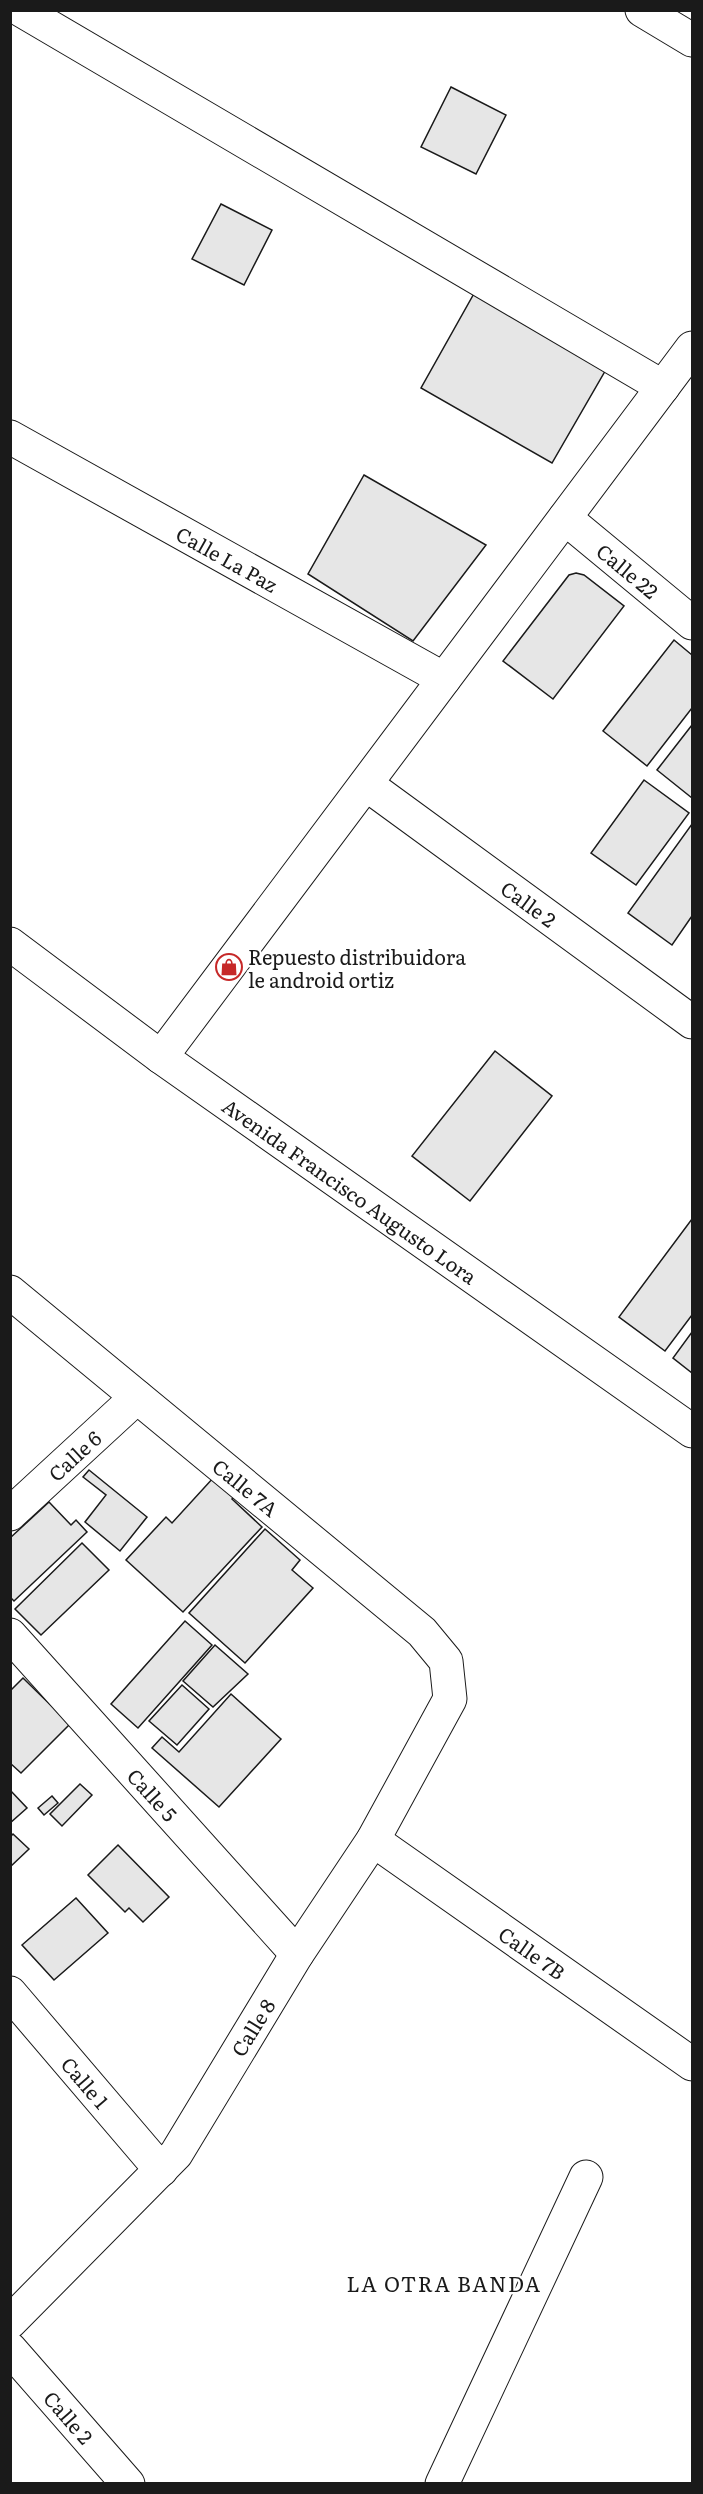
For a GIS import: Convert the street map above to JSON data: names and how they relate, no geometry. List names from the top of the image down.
{
  "streets": {
    "street": [
      "Calle La Paz",
      "Calle 22",
      "Calle 2",
      "Avenida Francisco Augusto Lora",
      "Calle 6",
      "Calle 7A",
      "Calle 5",
      "Calle 7B",
      "Calle 8",
      "Calle 1"
    ]
  },
  "crossings": [
    ["Calle 6", "Calle 7A"],
    ["Calle 7A", "Calle 8"],
    ["Calle 5", "Calle 8"],
    ["Calle 7B", "Calle 8"],
    ["Calle 8", "Calle 1"]
  ],
  "districts": ["LA OTRA BANDA"],
  "places": {
    "shop": ["Repuesto distribuidora le android ortiz"]
  }
}
